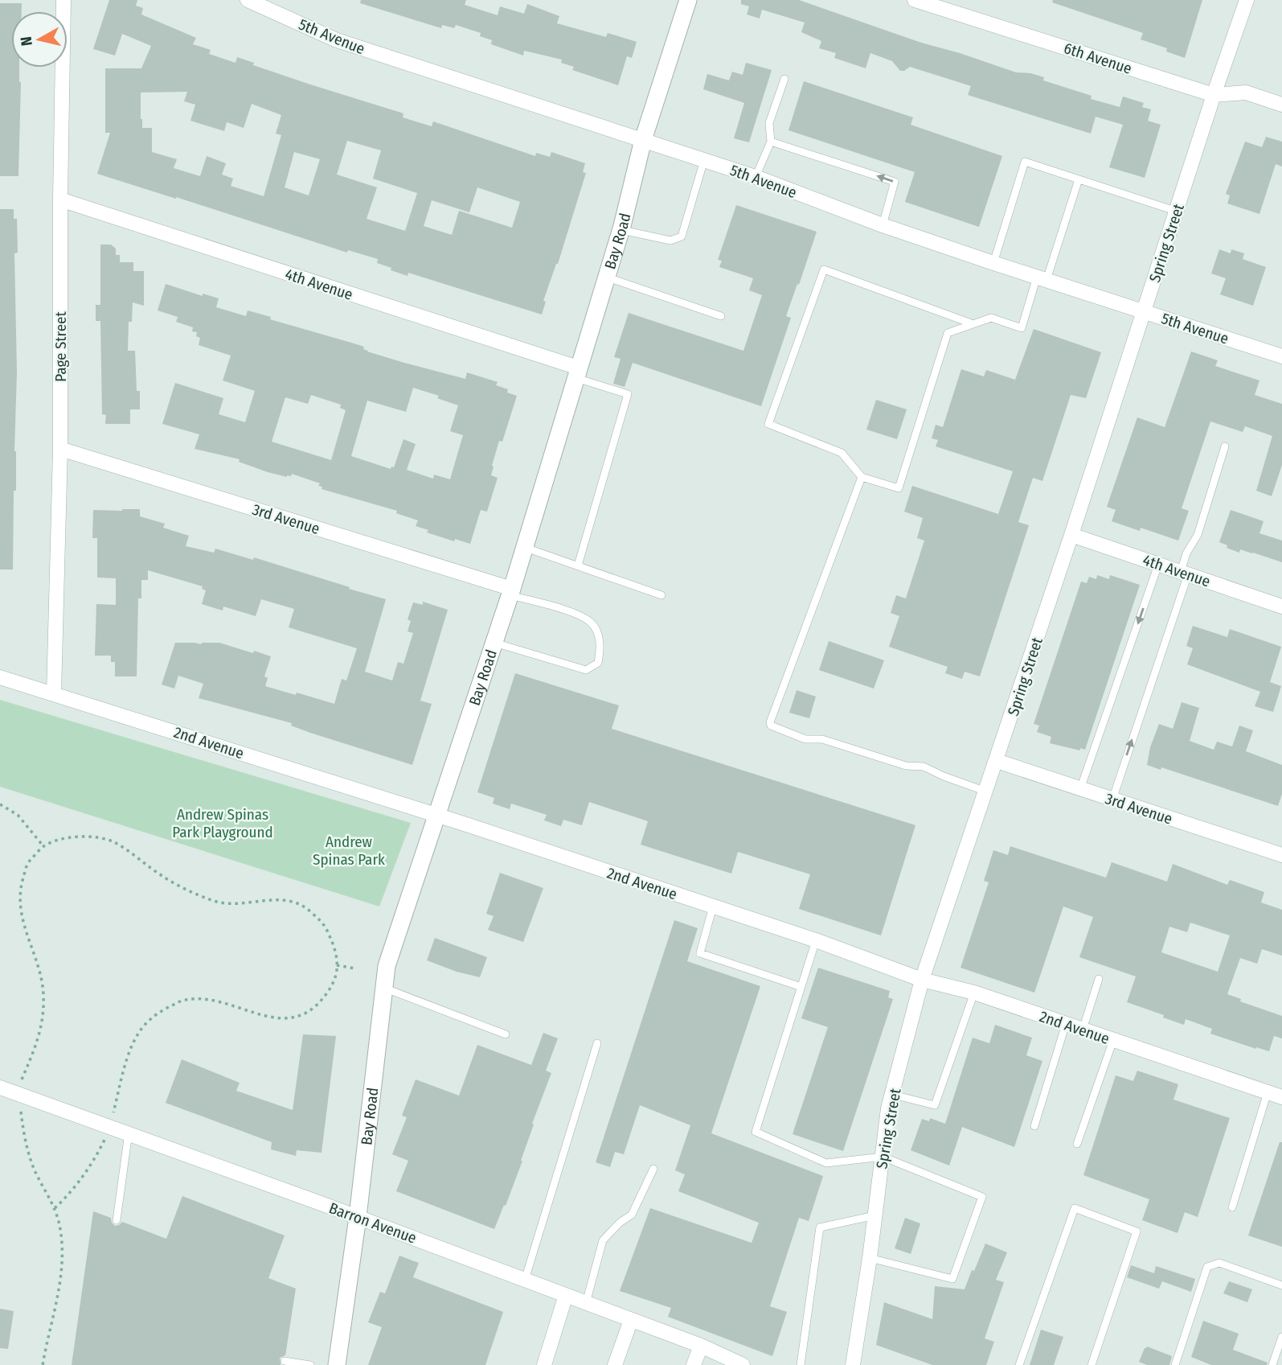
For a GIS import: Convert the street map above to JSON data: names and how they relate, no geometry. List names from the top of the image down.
{
  "streets": {
    "street": [
      "5th Avenue",
      "6th Avenue",
      "Bay Road",
      "Spring Street",
      "4th Avenue",
      "Page Street",
      "3rd Avenue",
      "2nd Avenue",
      "Barron Avenue"
    ]
  },
  "crossings": [
    ["5th Avenue", "Bay Road"],
    ["5th Avenue", "Spring Street"],
    ["6th Avenue", "Spring Street"],
    ["Bay Road", "4th Avenue"],
    ["Bay Road", "3rd Avenue"],
    ["Bay Road", "2nd Avenue"],
    ["Bay Road", "Barron Avenue"],
    ["Spring Street", "4th Avenue"],
    ["Spring Street", "3rd Avenue"],
    ["Spring Street", "2nd Avenue"],
    ["4th Avenue", "Page Street"],
    ["Page Street", "3rd Avenue"],
    ["Page Street", "2nd Avenue"]
  ],
  "parks": ["Andrew Spinas Park Playground", "Andrew Spinas Park"],
  "north": "left"
}
